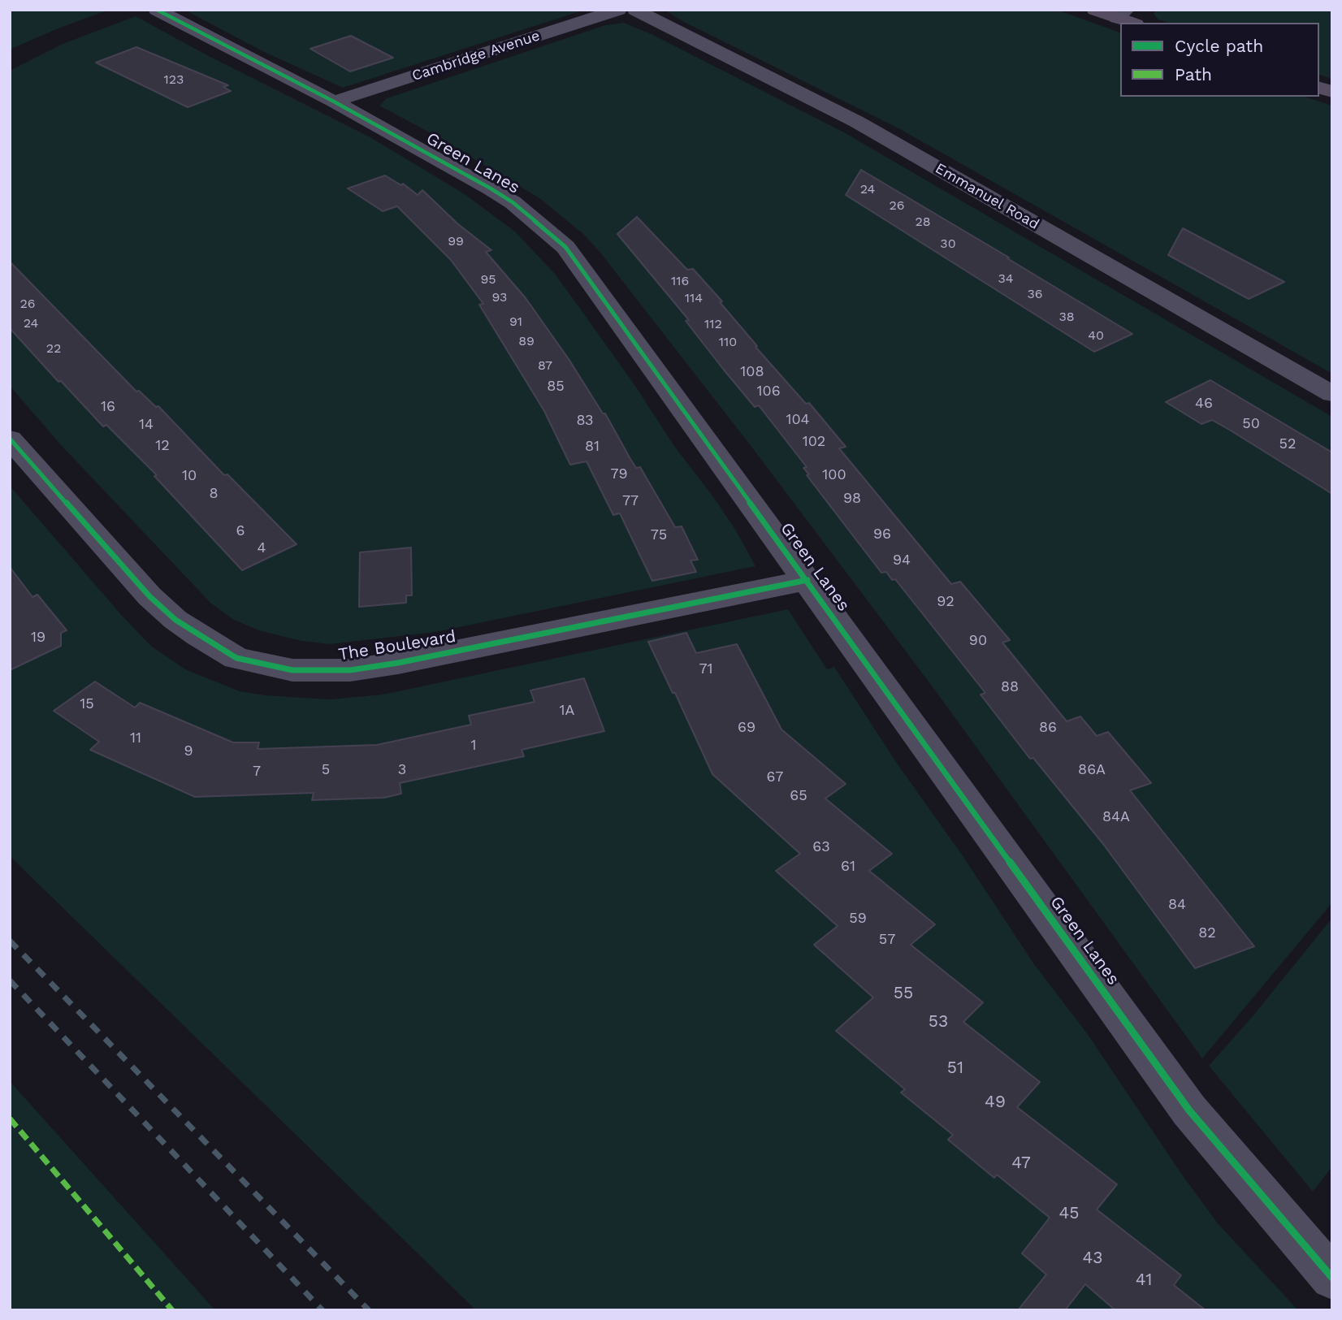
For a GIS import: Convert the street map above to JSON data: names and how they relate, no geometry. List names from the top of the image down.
{
  "streets": {
    "street": [
      "Cambridge Avenue",
      "Green Lanes",
      "Emmanuel Road",
      "The Boulevard"
    ]
  },
  "crossings": [
    ["Cambridge Avenue", "Green Lanes"],
    ["Green Lanes", "The Boulevard"]
  ],
  "house_numbers": [
    "123",
    "24",
    "26",
    "28",
    "99",
    "30",
    "34",
    "95",
    "116",
    "36",
    "93",
    "114",
    "26",
    "38",
    "91",
    "24",
    "112",
    "40",
    "89",
    "110",
    "22",
    "87",
    "108",
    "85",
    "106",
    "46",
    "16",
    "104",
    "83",
    "50",
    "14",
    "102",
    "52",
    "12",
    "81",
    "79",
    "100",
    "10",
    "8",
    "98",
    "77",
    "6",
    "96",
    "75",
    "4",
    "94",
    "92",
    "19",
    "90",
    "71",
    "88",
    "15",
    "1A",
    "69",
    "86",
    "11",
    "1",
    "9",
    "5",
    "3",
    "86A",
    "7",
    "67",
    "65",
    "84A",
    "63",
    "61",
    "84",
    "59",
    "82",
    "57",
    "55",
    "53",
    "51",
    "49",
    "47",
    "45",
    "43",
    "41"
  ],
  "legend": ["Cycle path", "Path"]
}
